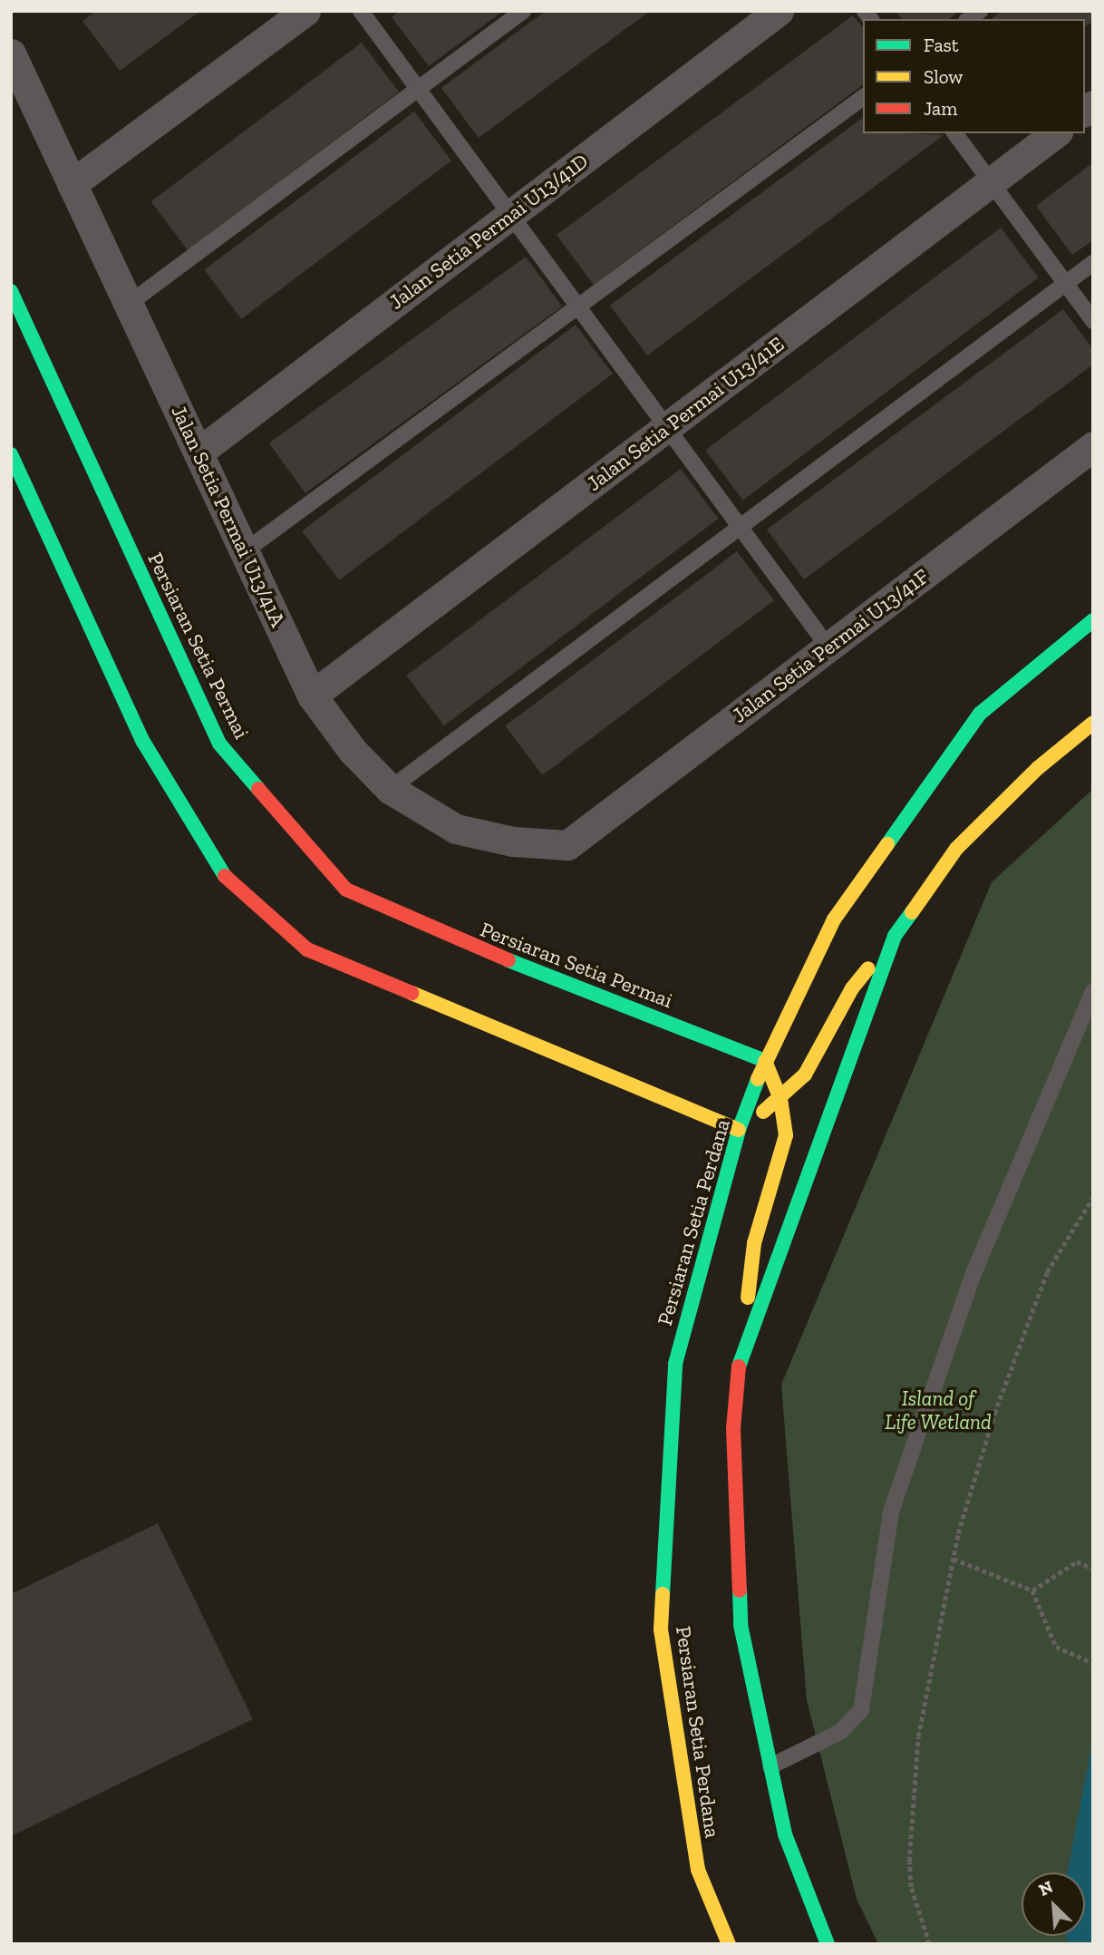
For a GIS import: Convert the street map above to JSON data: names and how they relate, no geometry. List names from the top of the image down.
{
  "streets": {
    "main road": ["Persiaran Setia Permai", "Persiaran Setia Perdana"],
    "street": [
      "Jalan Setia Permai U13/41D",
      "Jalan Setia Permai U13/41E",
      "Jalan Setia Permai U13/41A",
      "Jalan Setia Permai U13/41F"
    ]
  },
  "crossings": [
    ["Jalan Setia Permai U13/41D", "Jalan Setia Permai U13/41A"],
    ["Jalan Setia Permai U13/41E", "Jalan Setia Permai U13/41A"],
    ["Jalan Setia Permai U13/41A", "Jalan Setia Permai U13/41F"],
    ["Persiaran Setia Permai", "Persiaran Setia Perdana"]
  ],
  "parks": ["Island of Life Wetland"],
  "legend": ["Fast", "Slow", "Jam"],
  "north": "top left"
}
